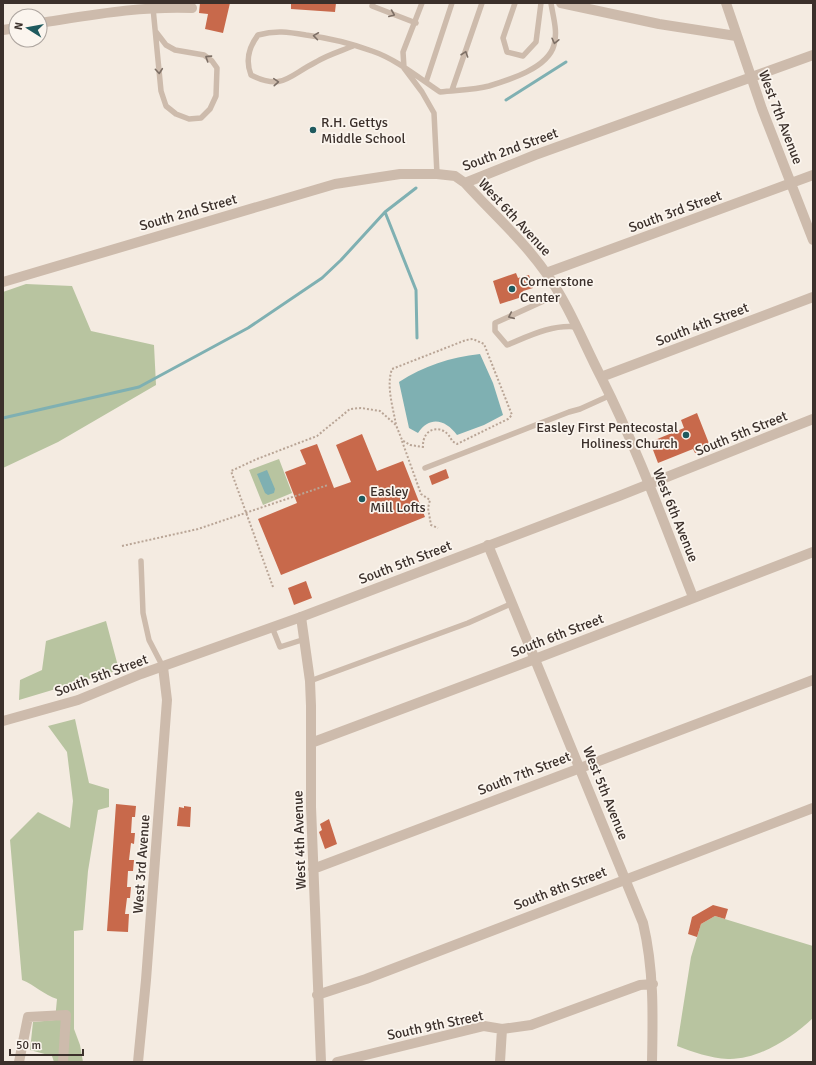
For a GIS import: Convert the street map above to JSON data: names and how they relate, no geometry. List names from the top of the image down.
{
  "streets": {
    "street": [
      "West 7th Avenue",
      "South 2nd Street",
      "South 3rd Street",
      "West 6th Avenue",
      "South 4th Street",
      "South 5th Street",
      "South 6th Street",
      "South 7th Street",
      "West 5th Avenue",
      "West 4th Avenue",
      "West 3rd Avenue",
      "South 8th Street",
      "South 9th Street"
    ]
  },
  "crossings": [
    ["West 7th Avenue", "South 2nd Street"],
    ["West 7th Avenue", "South 3rd Street"],
    ["South 2nd Street", "West 6th Avenue"],
    ["South 3rd Street", "West 6th Avenue"],
    ["West 6th Avenue", "South 4th Street"],
    ["West 6th Avenue", "South 5th Street"],
    ["West 6th Avenue", "South 6th Street"],
    ["South 5th Street", "West 5th Avenue"],
    ["South 5th Street", "West 4th Avenue"],
    ["South 5th Street", "West 3rd Avenue"],
    ["South 6th Street", "West 5th Avenue"],
    ["South 6th Street", "West 4th Avenue"],
    ["South 7th Street", "West 5th Avenue"],
    ["South 7th Street", "West 4th Avenue"],
    ["West 5th Avenue", "South 8th Street"],
    ["West 5th Avenue", "South 9th Street"],
    ["West 4th Avenue", "South 8th Street"]
  ],
  "places": [
    "R.H. Gettys Middle School",
    "Cornerstone Center",
    "Easley First Pentecostal Holiness Church",
    "Easley Mill Lofts"
  ],
  "scale_bar": "50 m",
  "north": "left"
}
